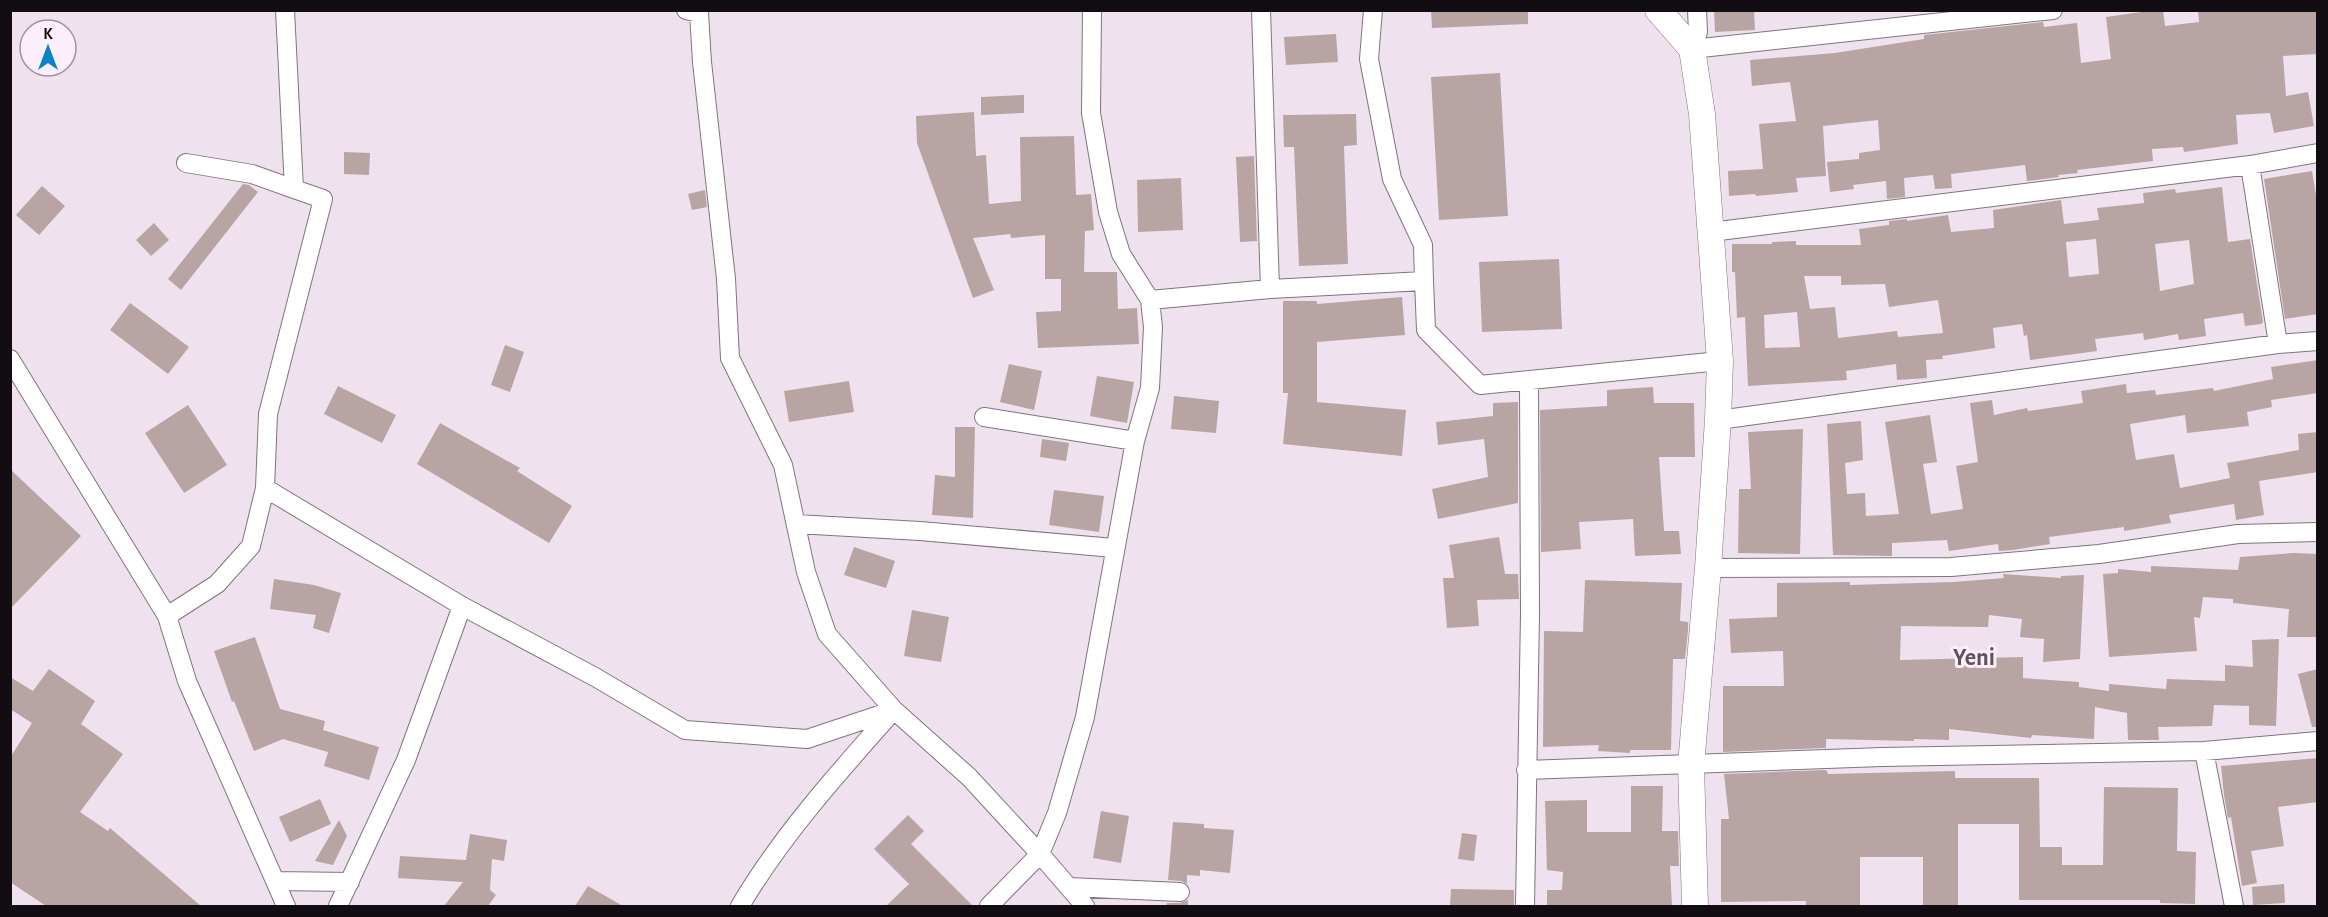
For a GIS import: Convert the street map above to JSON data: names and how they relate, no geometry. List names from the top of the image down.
{
  "districts": ["Yeni"],
  "north": "top"
}
